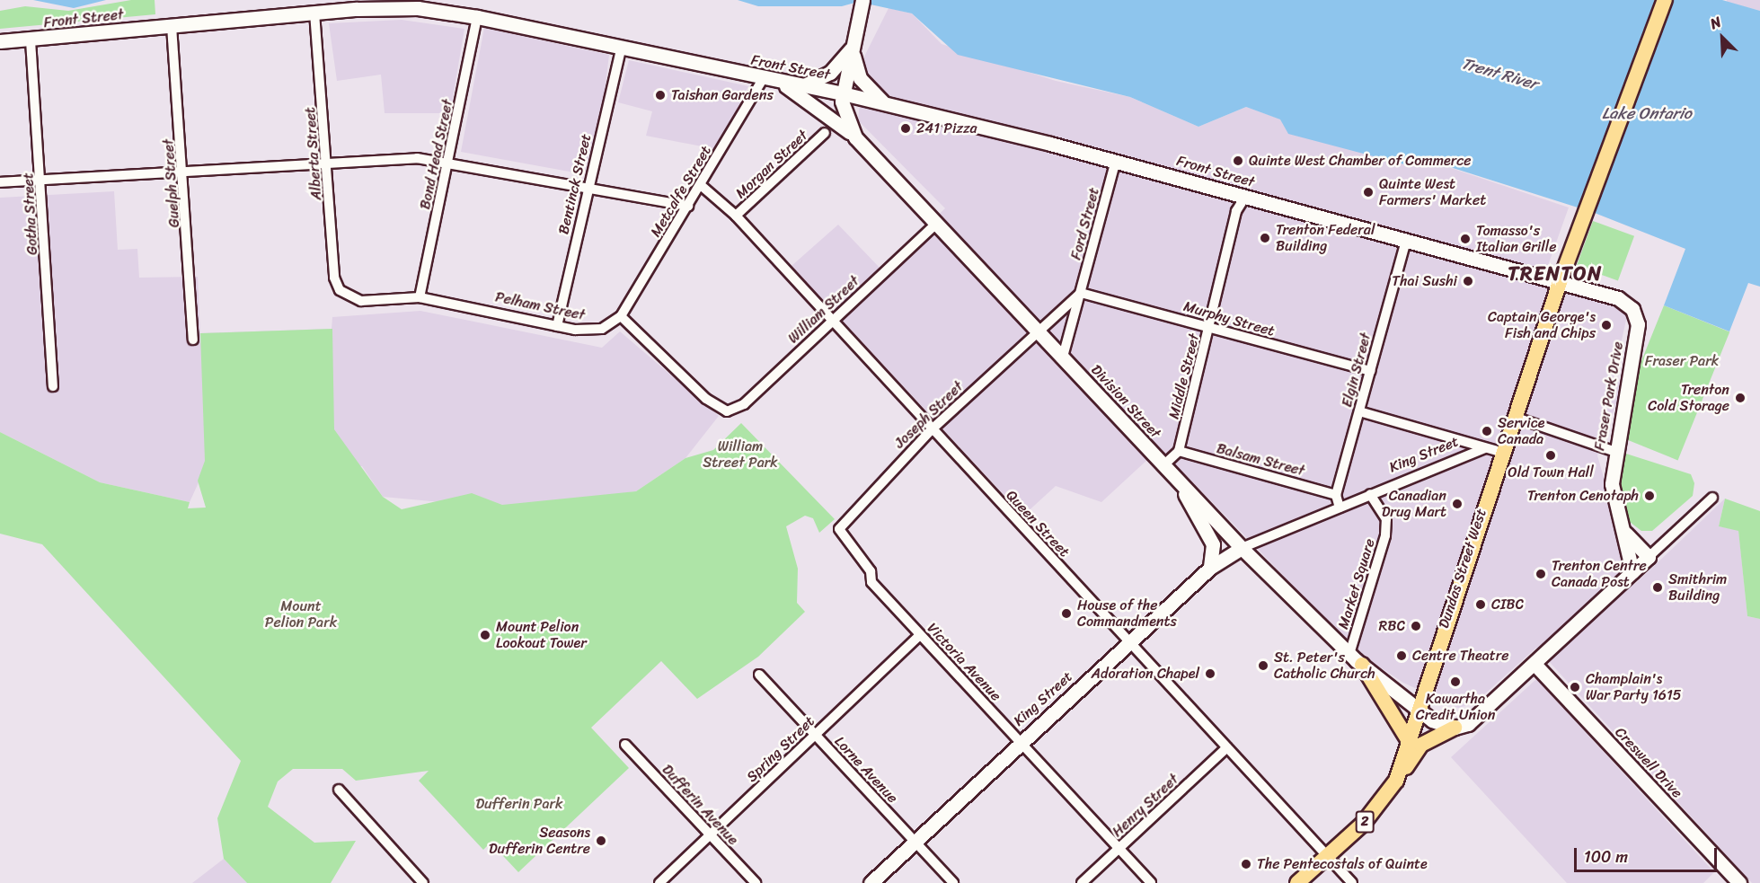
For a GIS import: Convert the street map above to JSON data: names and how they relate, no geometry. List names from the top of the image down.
{
  "streets": {
    "main road": ["Dundas Street West", "2"],
    "street": [
      "Front Street",
      "Alberta Street",
      "Bond Head Street",
      "Morgan Street",
      "Guelph Street",
      "Bentinck Street",
      "Metcalfe Street",
      "Gotha Street",
      "Ford Street",
      "Pelham Street",
      "William Street",
      "Murphy Street",
      "Elgin Street",
      "Middle Street",
      "Fraser Park Drive",
      "Division Street",
      "Joseph Street",
      "King Street",
      "Balsam Street",
      "Queen Street",
      "Market Square",
      "Victoria Avenue",
      "Spring Street",
      "Creswell Drive",
      "Lorne Avenue",
      "Dufferin Avenue",
      "Henry Street"
    ]
  },
  "crossings": [
    ["Front Street", "Alberta Street"],
    ["Front Street", "Bond Head Street"],
    ["Front Street", "Guelph Street"],
    ["Front Street", "Bentinck Street"],
    ["Front Street", "Metcalfe Street"],
    ["Front Street", "Gotha Street"],
    ["Front Street", "Ford Street"],
    ["Front Street", "Elgin Street"],
    ["Front Street", "Middle Street"],
    ["Front Street", "Fraser Park Drive"],
    ["Front Street", "Division Street"],
    ["Front Street", "Dundas Street West"],
    ["Alberta Street", "Pelham Street"],
    ["Bond Head Street", "Pelham Street"],
    ["Morgan Street", "Queen Street"],
    ["Bentinck Street", "Pelham Street"],
    ["Metcalfe Street", "Pelham Street"],
    ["Metcalfe Street", "William Street"],
    ["Metcalfe Street", "Queen Street"],
    ["Ford Street", "Murphy Street"],
    ["Ford Street", "Division Street"],
    ["Pelham Street", "William Street"],
    ["William Street", "Division Street"],
    ["William Street", "Queen Street"],
    ["Murphy Street", "Elgin Street"],
    ["Murphy Street", "Middle Street"],
    ["Elgin Street", "Balsam Street"],
    ["Middle Street", "Balsam Street"],
    ["Fraser Park Drive", "Dundas Street West"],
    ["Division Street", "Joseph Street"],
    ["Division Street", "King Street"],
    ["Division Street", "Dundas Street West"],
    ["Division Street", "Market Square"],
    ["Joseph Street", "Queen Street"],
    ["Joseph Street", "Victoria Avenue"],
    ["King Street", "Queen Street"],
    ["King Street", "Market Square"],
    ["King Street", "Victoria Avenue"],
    ["King Street", "Lorne Avenue"],
    ["Queen Street", "Dundas Street West"],
    ["Queen Street", "Henry Street"],
    ["Victoria Avenue", "Spring Street"],
    ["Victoria Avenue", "Henry Street"],
    ["Spring Street", "Lorne Avenue"],
    ["Spring Street", "Dufferin Avenue"]
  ],
  "districts": ["TRENTON"],
  "water": ["Trent River", "Lake Ontario"],
  "parks": [
    "Fraser Park",
    "William Street Park",
    "Mount Pelion Park",
    "Dufferin Park"
  ],
  "places": [
    "Taishan Gardens",
    "241 Pizza",
    "Quinte West Chamber of Commerce",
    "Quinte West Farmers' Market",
    "Trenton Federal Building",
    "Tomasso's Italian Grille",
    "Thai Sushi",
    "Captain George's Fish and Chips",
    "Trenton Cold Storage",
    "Service Canada",
    "Old Town Hall",
    "Trenton Cenotaph",
    "Canadian Drug Mart",
    "Trenton Centre Canada Post",
    "Smithrim Building",
    "CIBC",
    "House of the Commandments",
    "RBC",
    "Mount Pelion Lookout Tower",
    "Centre Theatre",
    "St. Peter's Catholic Church",
    "Adoration Chapel",
    "Kawartha Credit Union",
    "Champlain's War Party 1615",
    "Seasons Dufferin Centre",
    "The Pentecostals of Quinte"
  ],
  "scale_bar": "100 m",
  "north": "top left"
}
